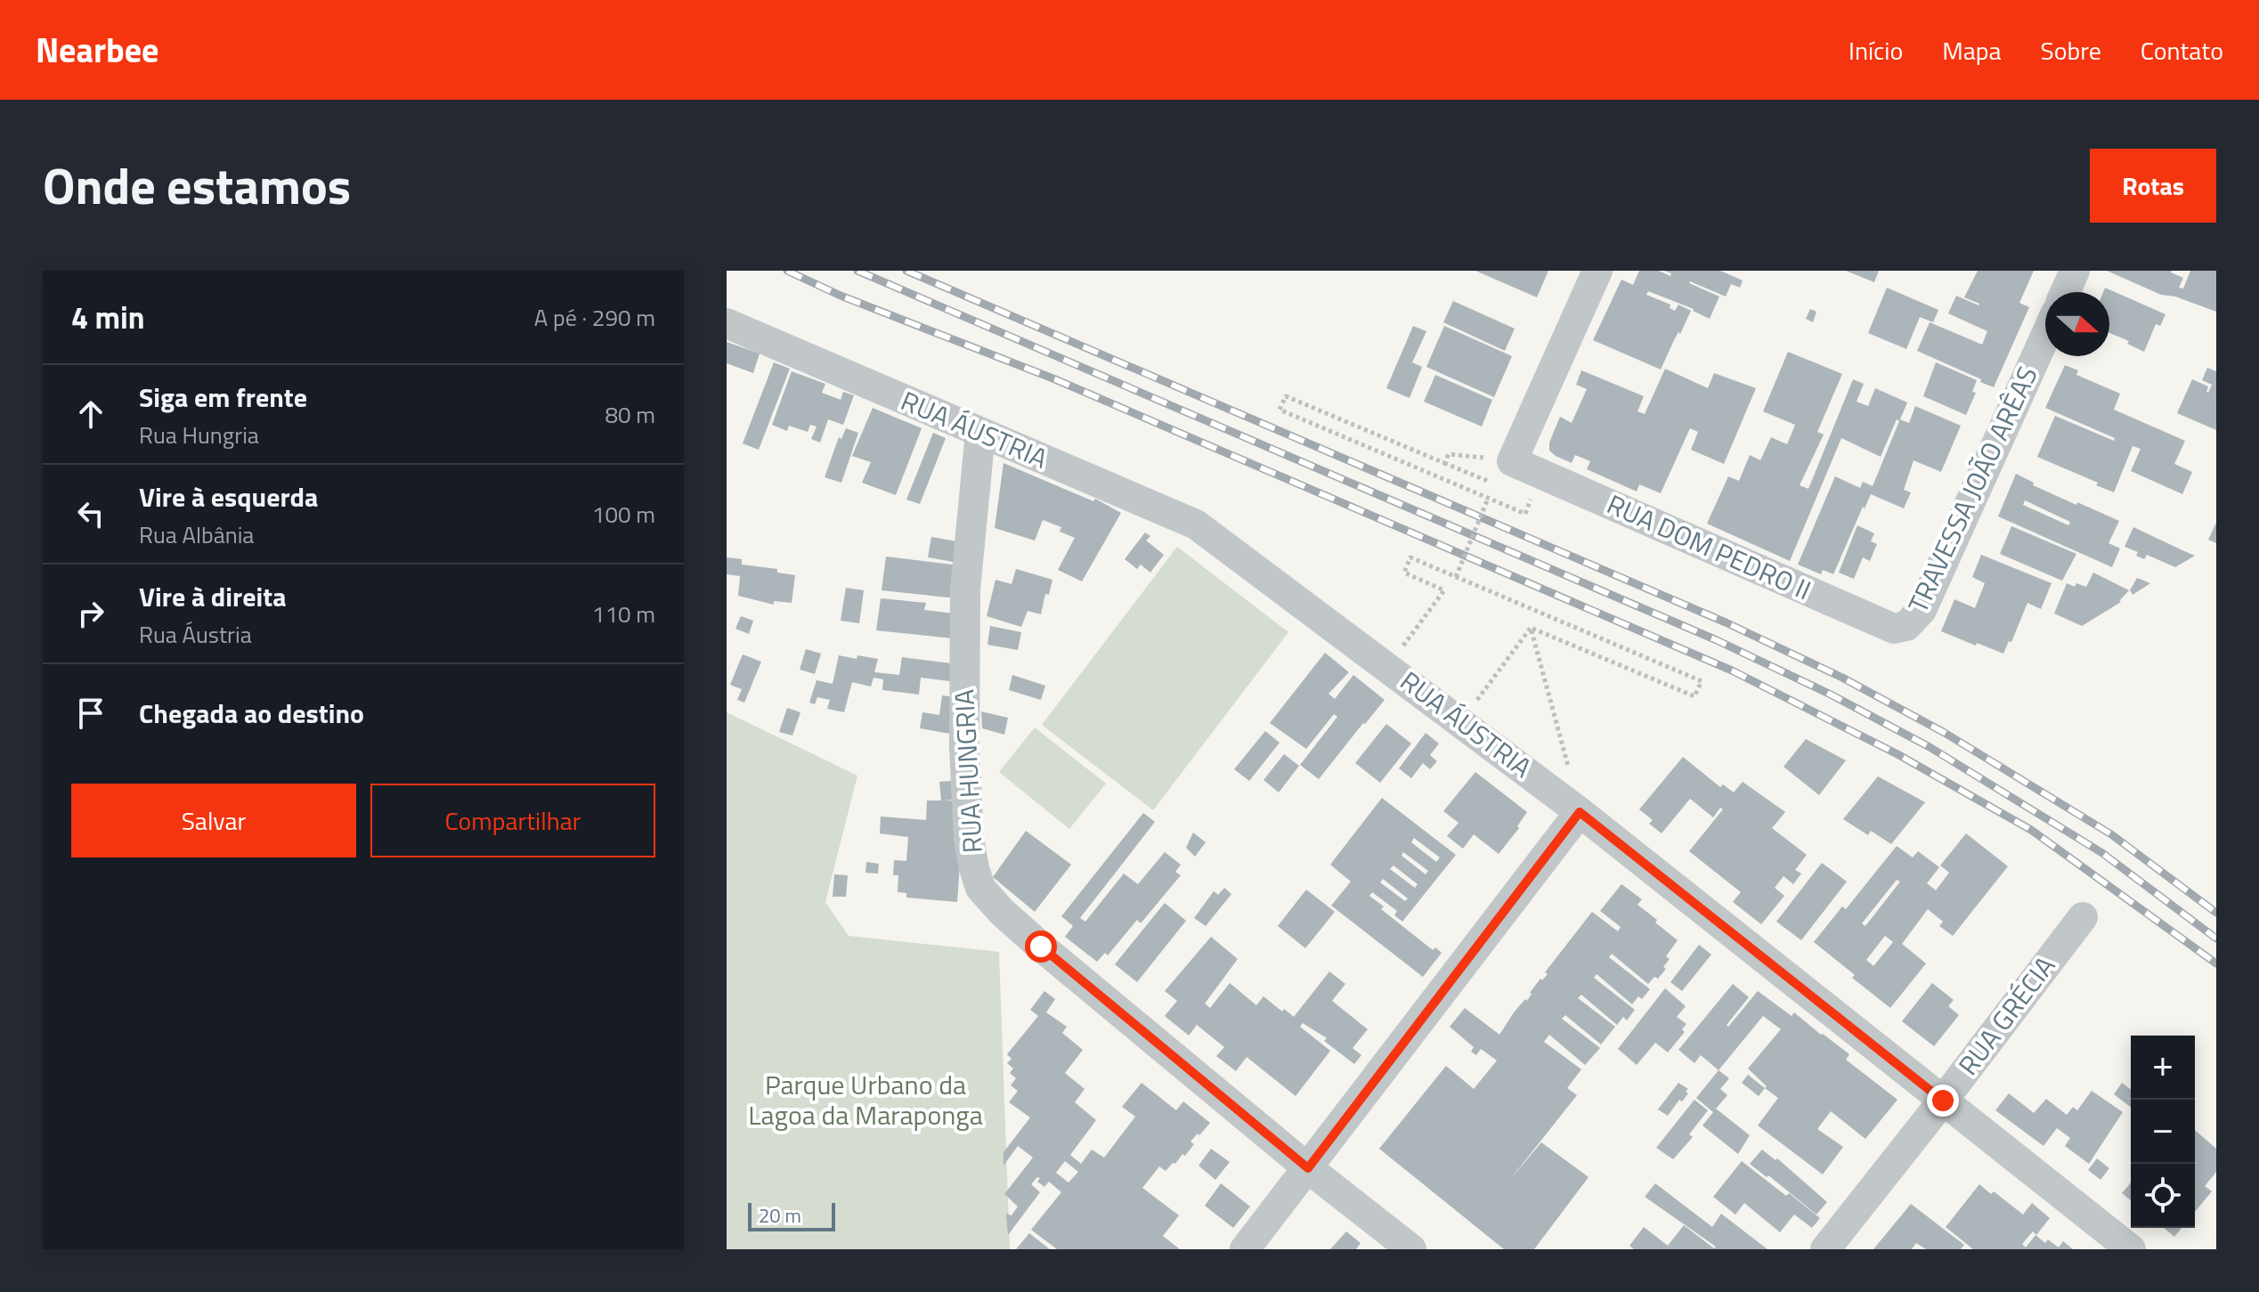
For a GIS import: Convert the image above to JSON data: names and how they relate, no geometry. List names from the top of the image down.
{
  "streets": {
    "street": [
      "RUA ÁUSTRIA",
      "TRAVESSA JOÃO ARÊAS",
      "RUA DOM PEDRO II",
      "RUA HUNGRIA",
      "RUA GRÉCIA"
    ]
  },
  "crossings": [
    ["RUA ÁUSTRIA", "RUA HUNGRIA"],
    ["RUA ÁUSTRIA", "RUA GRÉCIA"],
    ["TRAVESSA JOÃO ARÊAS", "RUA DOM PEDRO II"]
  ],
  "parks": ["Parque Urbano da Lagoa da Maraponga"],
  "scale_bar": "20 m",
  "north": "right",
  "page": {
    "header": "Nearbee",
    "nav": [
      "Início",
      "Mapa",
      "Sobre",
      "Contato"
    ],
    "title": "Onde estamos",
    "buttons": [
      "Rotas",
      ["Salvar", "Compartilhar"]
    ],
    "heading": ["4 min", "A pé · 290 m"],
    "list": [
      ["Siga em frente", "Rua Hungria", "80 m"],
      ["Vire à esquerda", "Rua Albânia", "100 m"],
      ["Vire à direita", "Rua Áustria", "110 m"],
      "Chegada ao destino"
    ],
    "map_buttons": ["+", "−"],
    "scale": "20 m"
  }
}
